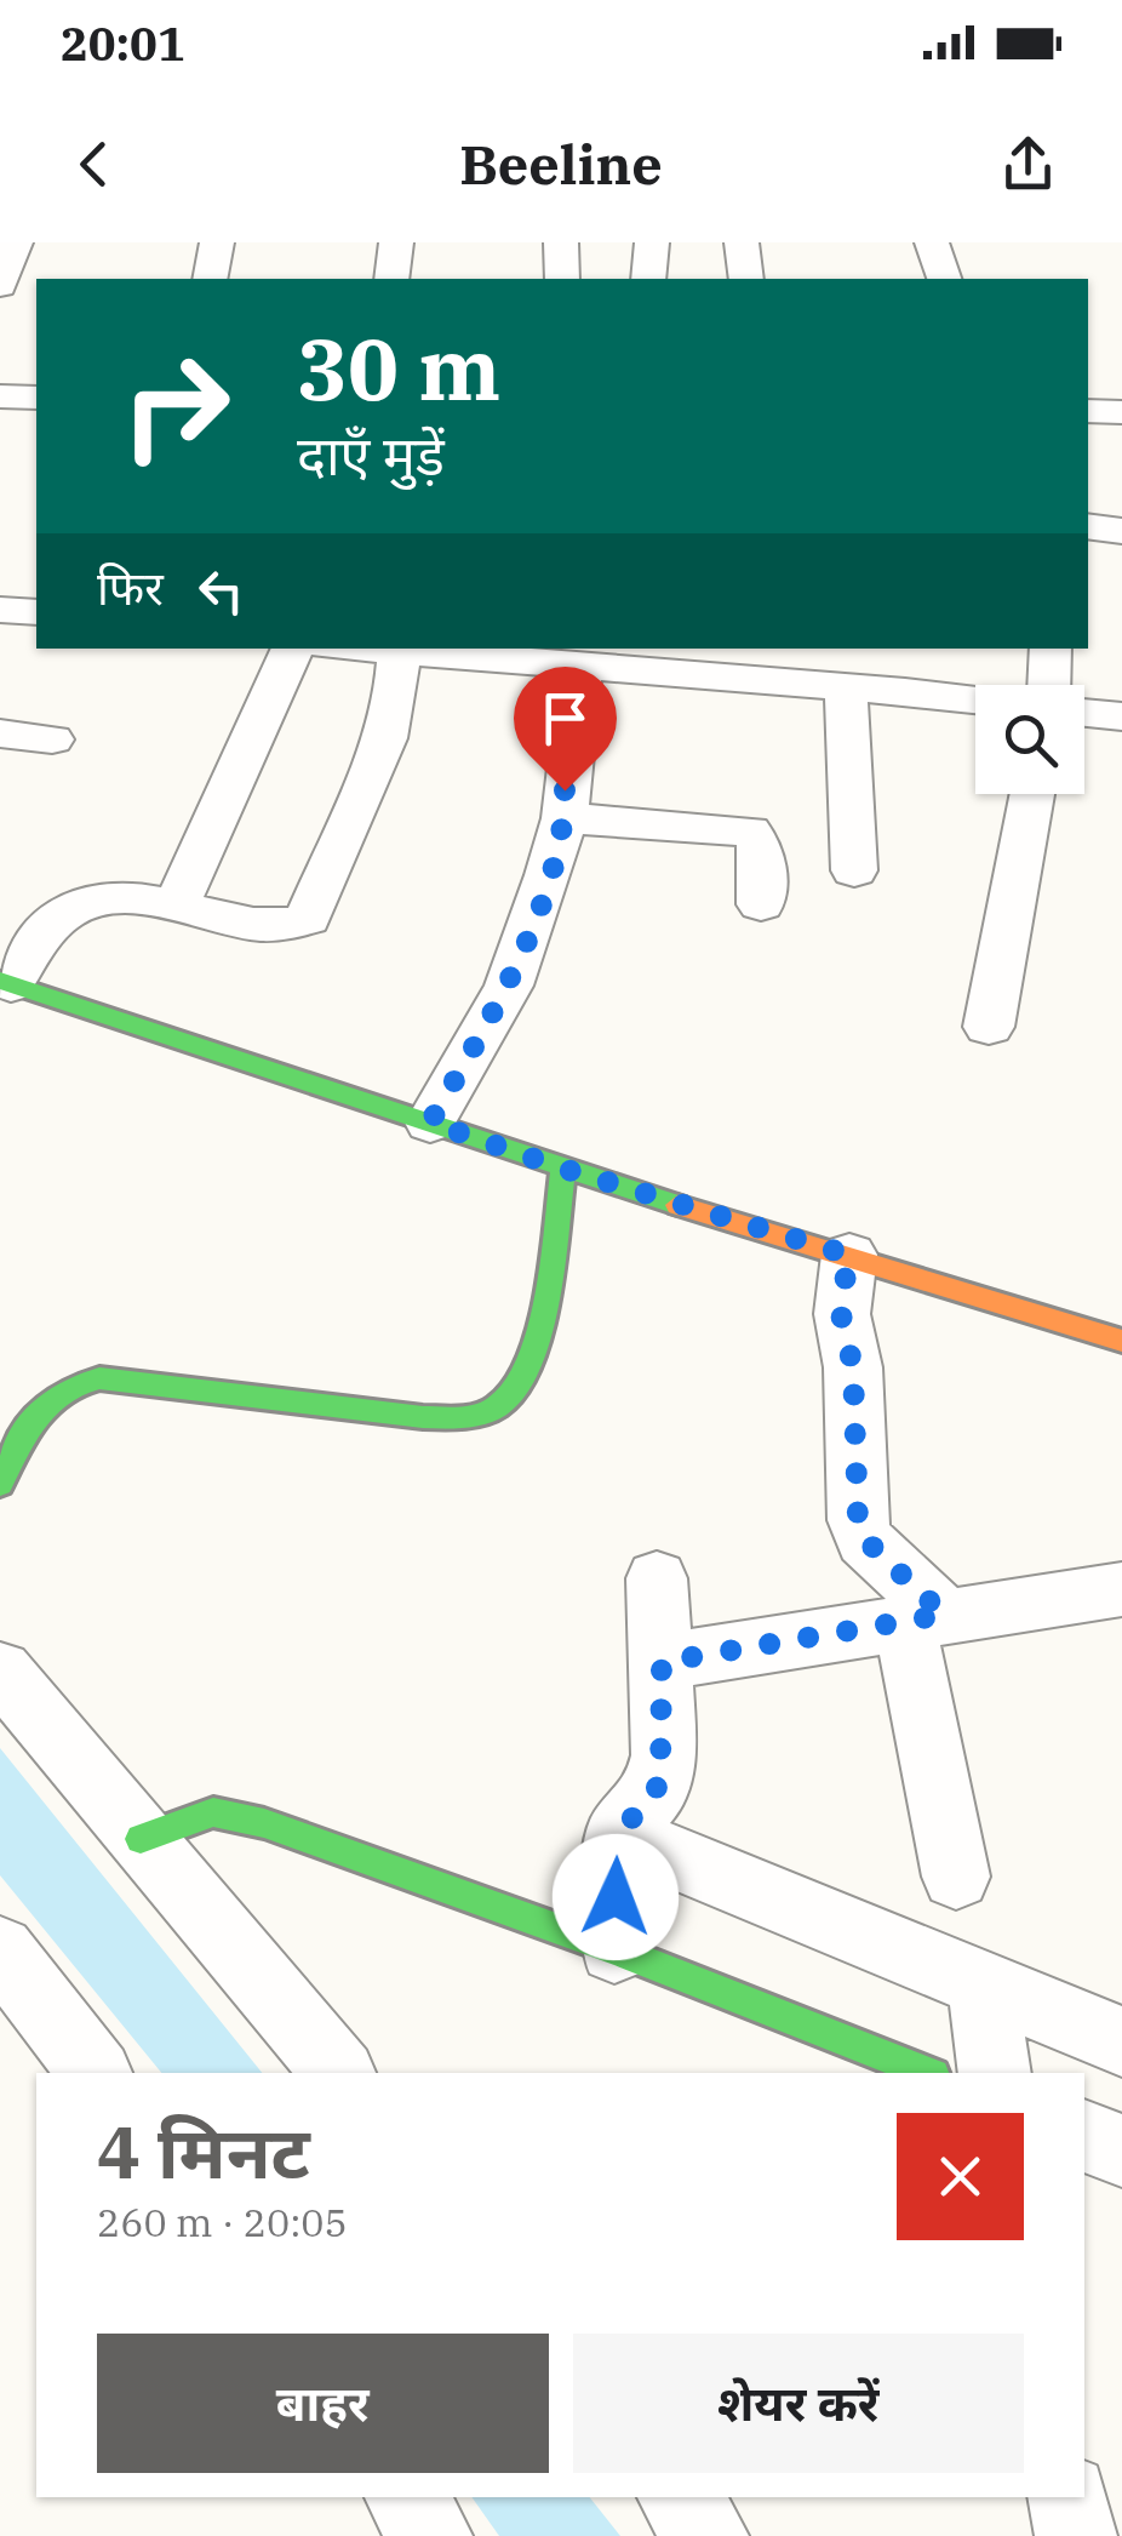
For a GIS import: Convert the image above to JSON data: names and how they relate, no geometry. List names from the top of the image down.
{
  "page": {
    "status": "20:01",
    "header": "Beeline",
    "turn": ["30 m", "दाएँ मुड़ें"],
    "then": "फिर",
    "heading": ["4 मिनट", "260 m · 20:05"],
    "buttons": ["बाहर", "शेयर करें"]
  }
}
